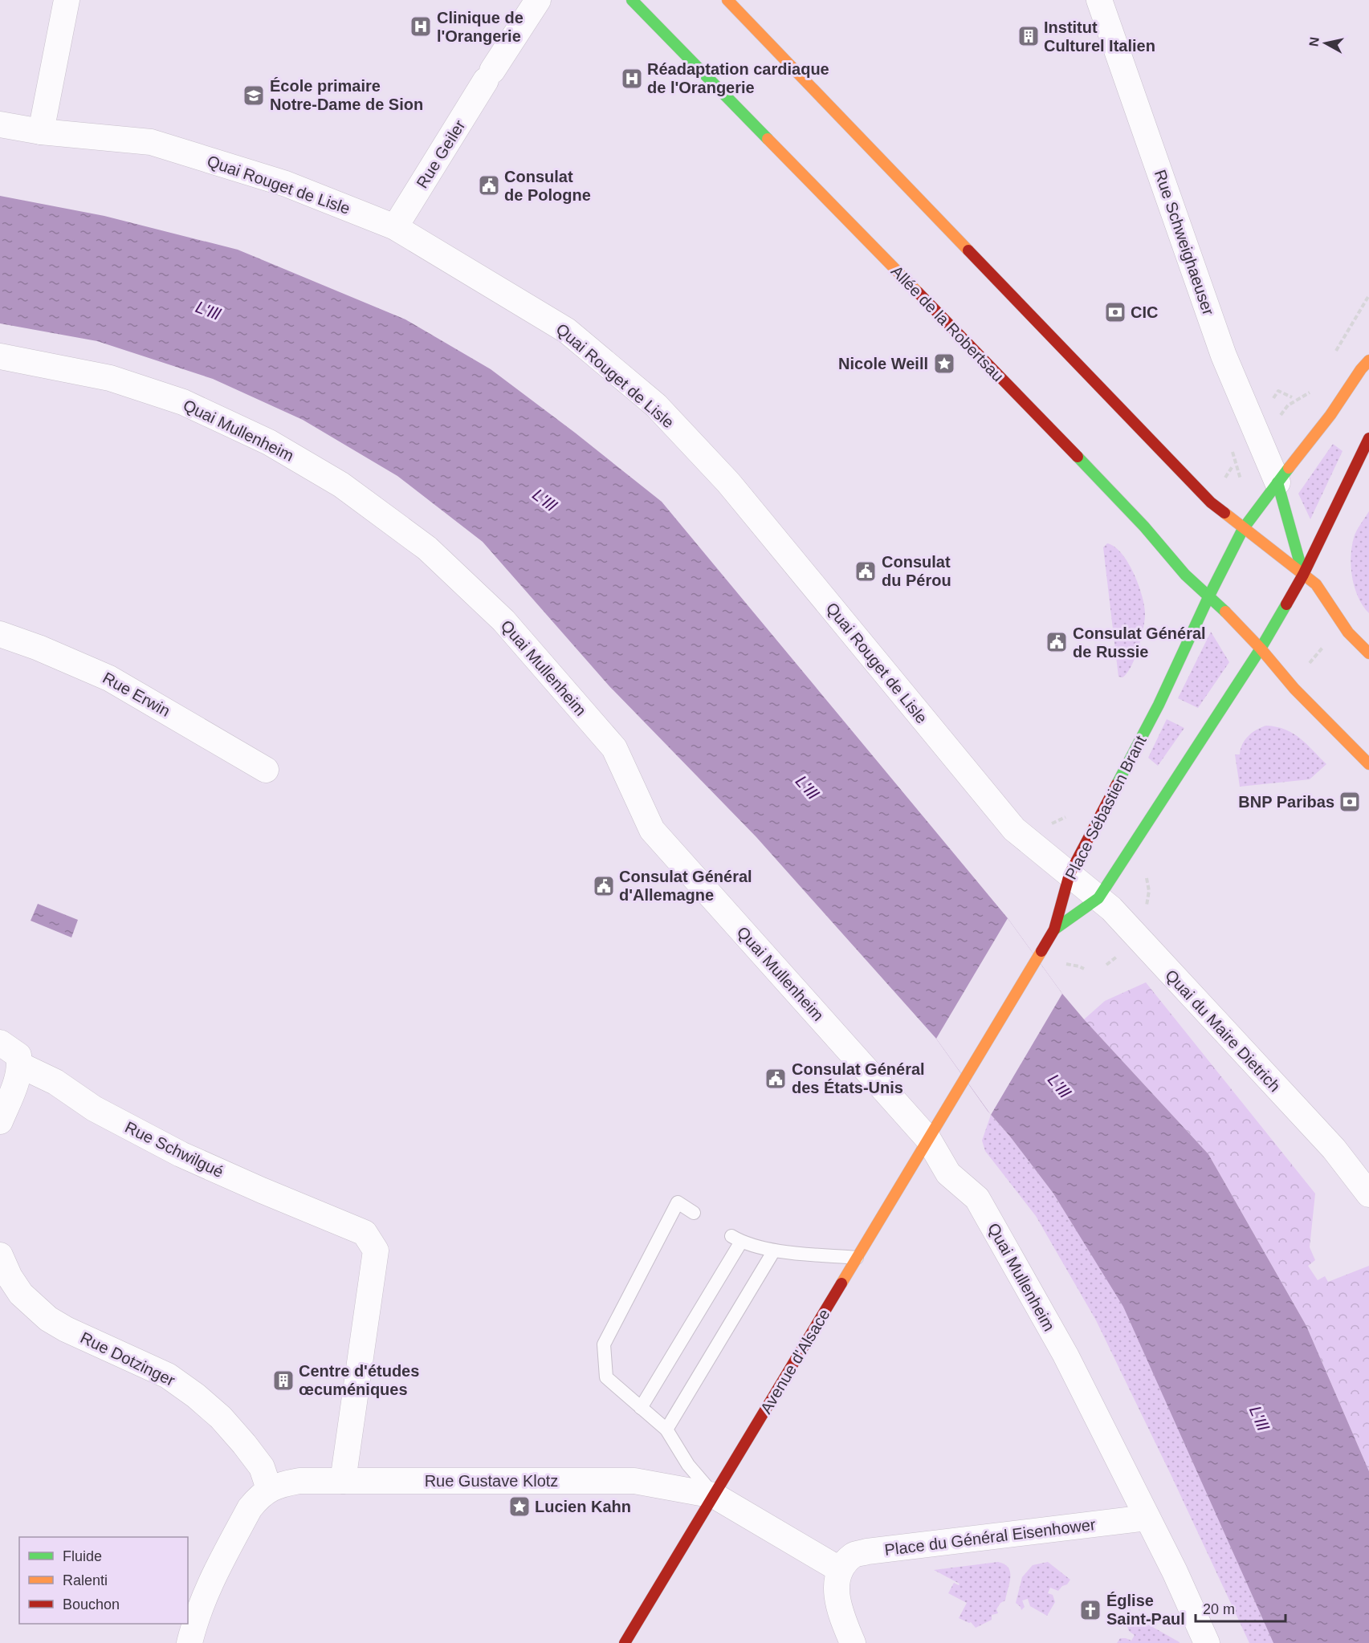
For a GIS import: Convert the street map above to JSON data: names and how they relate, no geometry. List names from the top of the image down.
{
  "streets": {
    "main road": ["Allée de la Robertsau", "Place Sébastien Brant", "Avenue d'Alsace"],
    "street": [
      "Rue Geiler",
      "Quai Rouget de Lisle",
      "Rue Schweighaeuser",
      "Quai Mullenheim",
      "Rue Erwin",
      "Quai du Maire Dietrich",
      "Rue Schwilgué",
      "Rue Dotzinger",
      "Rue Gustave Klotz",
      "Place du Général Eisenhower"
    ]
  },
  "crossings": [
    ["Rue Geiler", "Quai Rouget de Lisle"],
    ["Quai Rouget de Lisle", "Place Sébastien Brant"],
    ["Quai Rouget de Lisle", "Quai du Maire Dietrich"],
    ["Rue Schweighaeuser", "Place Sébastien Brant"],
    ["Allée de la Robertsau", "Place Sébastien Brant"],
    ["Quai Mullenheim", "Avenue d'Alsace"],
    ["Quai Mullenheim", "Place du Général Eisenhower"],
    ["Place Sébastien Brant", "Quai du Maire Dietrich"],
    ["Place Sébastien Brant", "Avenue d'Alsace"],
    ["Rue Schwilgué", "Rue Gustave Klotz"],
    ["Rue Dotzinger", "Rue Gustave Klotz"],
    ["Avenue d'Alsace", "Rue Gustave Klotz"]
  ],
  "water": ["L'Ill"],
  "places": {
    "hospital": ["Clinique de l'Orangerie", "Réadaptation cardiaque de l'Orangerie"],
    "building": ["Institut Culturel Italien", "Centre d'études œcuméniques"],
    "school or university": ["École primaire Notre-Dame de Sion"],
    "public building": [
      "Consulat de Pologne",
      "Consulat du Pérou",
      "Consulat Général de Russie",
      "Consulat Général d'Allemagne",
      "Consulat Général des États-Unis"
    ],
    "bank": ["CIC", "BNP Paribas"],
    "place": ["Nicole Weill", "Lucien Kahn"],
    "church": ["Église Saint-Paul"]
  },
  "legend": ["Fluide", "Ralenti", "Bouchon"],
  "scale_bar": "20 m",
  "north": "left"
}
